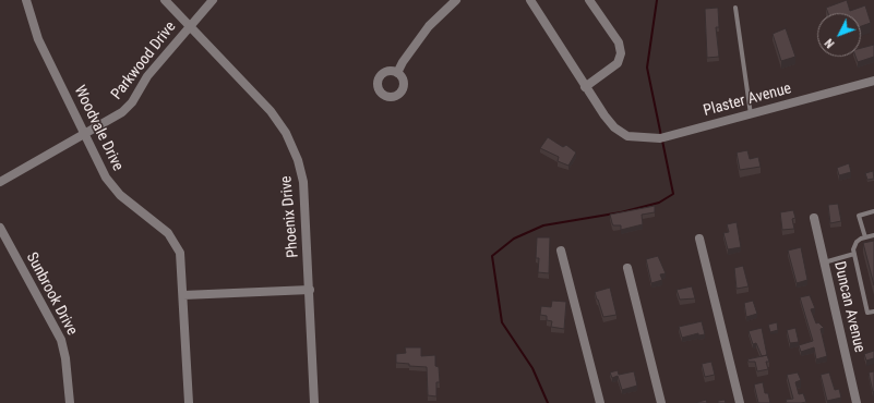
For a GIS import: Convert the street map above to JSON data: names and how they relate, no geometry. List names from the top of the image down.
{
  "streets": {
    "street": [
      "Parkwood Drive",
      "Plaster Avenue",
      "Woodvale Drive",
      "Phoenix Drive",
      "Sunbrook Drive",
      "Duncan Avenue"
    ]
  },
  "crossings": [
    ["Parkwood Drive", "Woodvale Drive"],
    ["Parkwood Drive", "Phoenix Drive"]
  ],
  "north": "bottom left"
}
